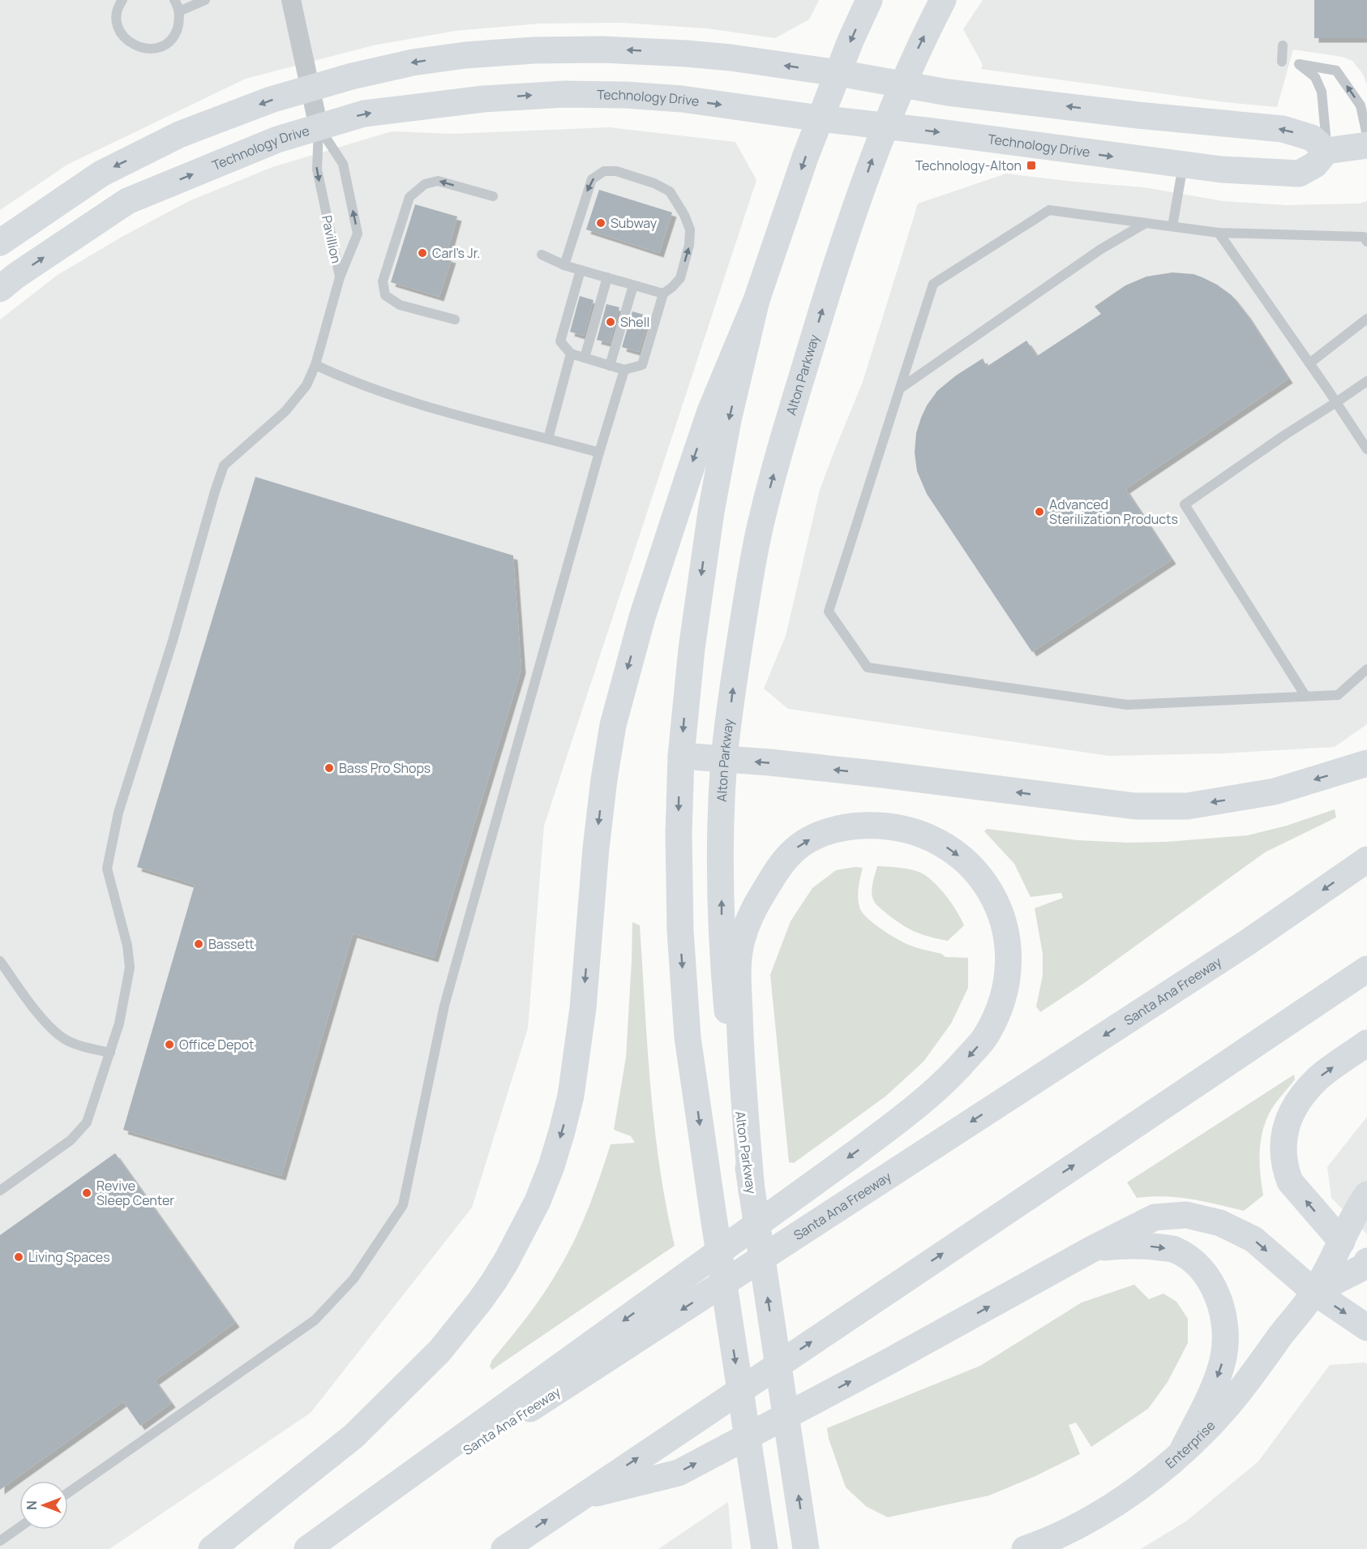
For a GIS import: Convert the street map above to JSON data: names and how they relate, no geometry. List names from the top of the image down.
{
  "streets": {
    "main road": [
      "Technology Drive",
      "Alton Parkway",
      "Santa Ana Freeway",
      "Enterprise"
    ],
    "street": ["Pavillion"]
  },
  "crossings": [
    ["Technology Drive", "Pavillion"],
    ["Technology Drive", "Alton Parkway"]
  ],
  "places": {
    "transit": ["Technology-Alton"],
    "other": [
      "Subway",
      "Carl's Jr.",
      "Shell",
      "Advanced Sterilization Products",
      "Bass Pro Shops",
      "Bassett",
      "Office Depot",
      "Revive Sleep Center",
      "Living Spaces"
    ]
  },
  "north": "left"
}
